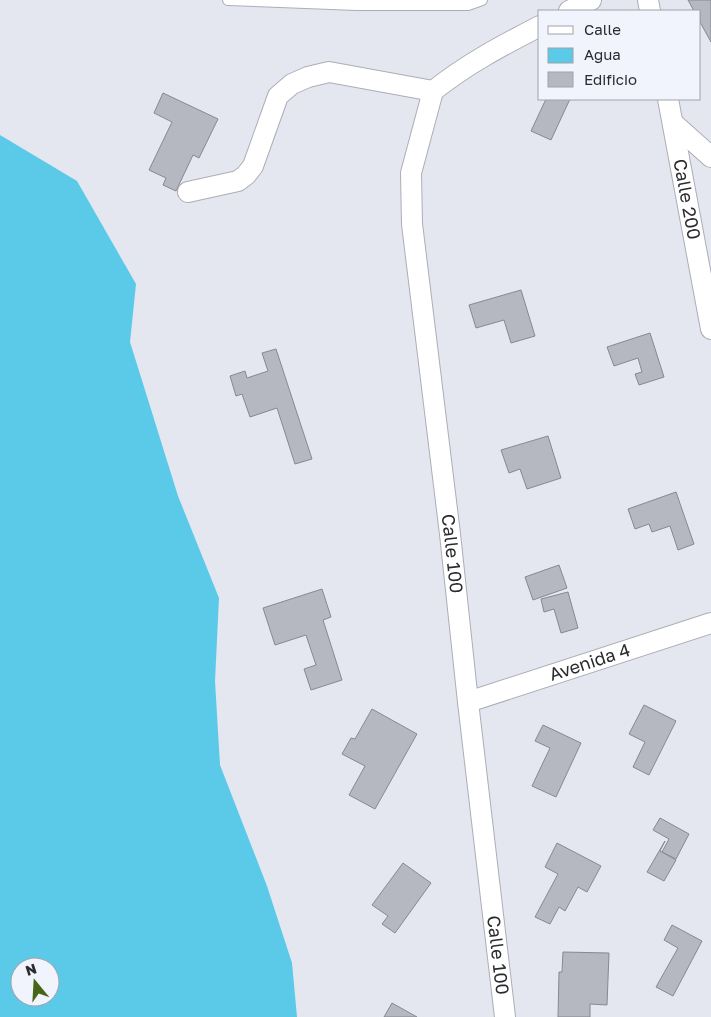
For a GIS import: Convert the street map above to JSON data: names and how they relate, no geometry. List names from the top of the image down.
{
  "streets": {
    "street": ["Calle 200", "Calle 100", "Avenida 4"]
  },
  "crossings": [
    ["Calle 100", "Avenida 4"]
  ],
  "legend": ["Calle", "Agua", "Edificio"],
  "north": "top"
}
